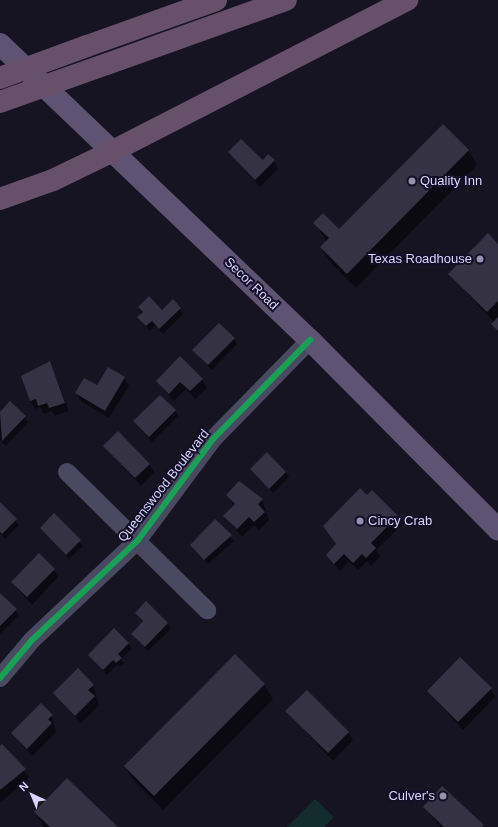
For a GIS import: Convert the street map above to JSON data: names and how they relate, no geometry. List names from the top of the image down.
{
  "streets": {
    "main road": ["Secor Road"],
    "street": ["Queenswood Boulevard"]
  },
  "crossings": [
    ["Secor Road", "Queenswood Boulevard"]
  ],
  "places": [
    "Quality Inn",
    "Texas Roadhouse",
    "Cincy Crab",
    "Culver's"
  ],
  "north": "top left"
}
